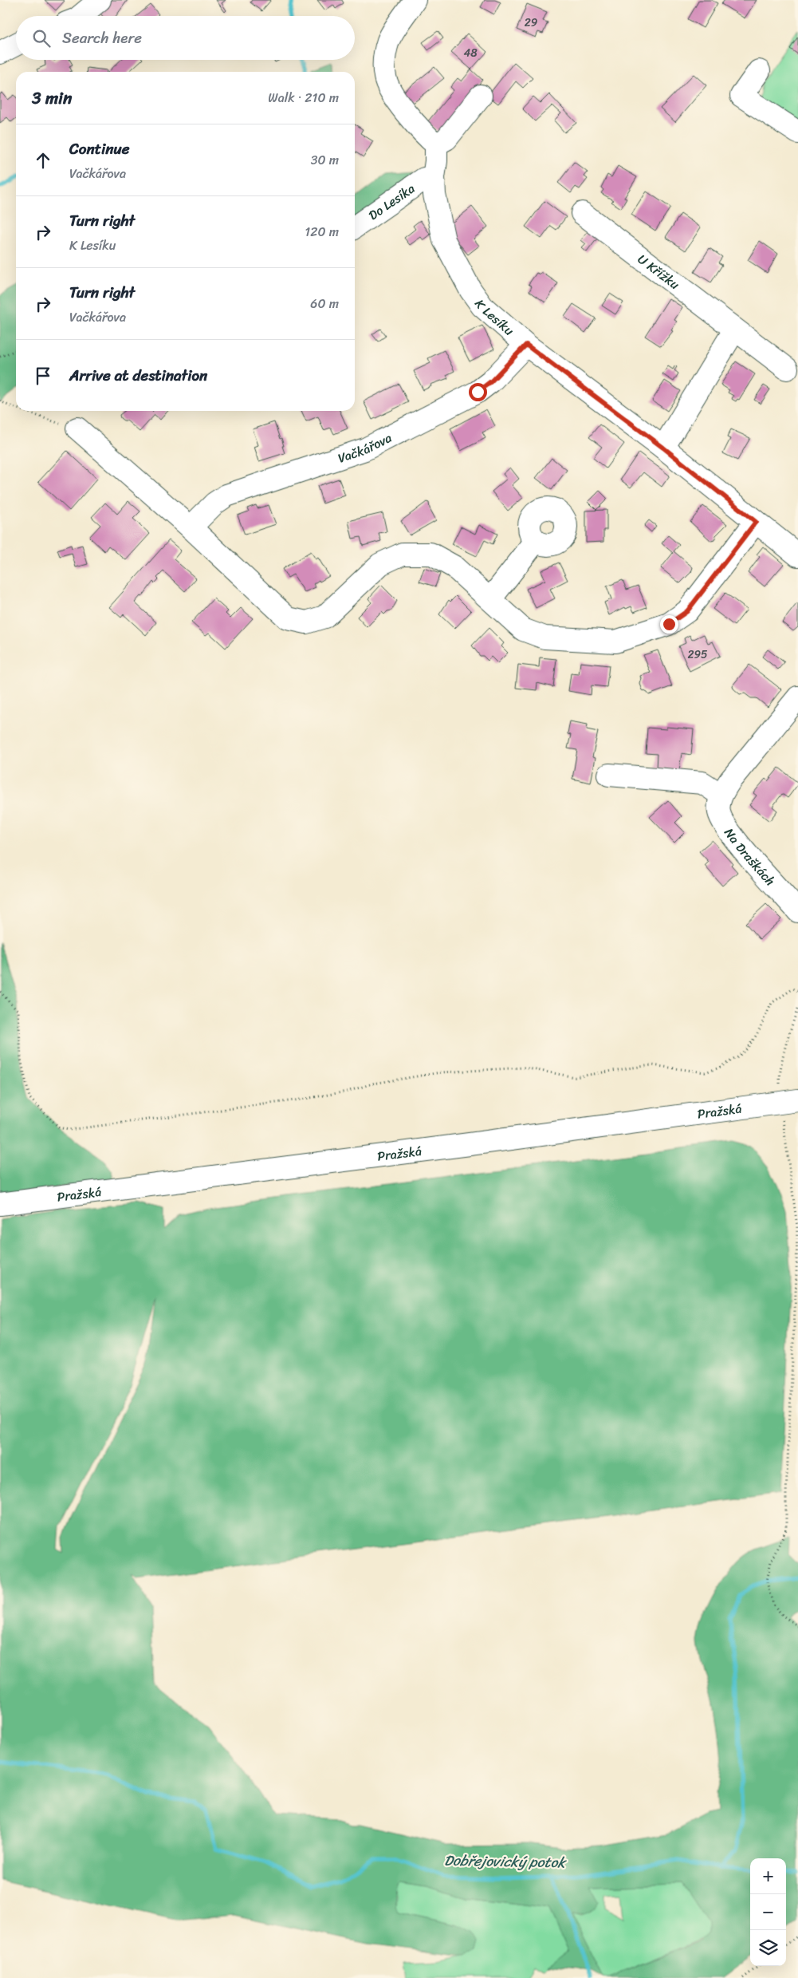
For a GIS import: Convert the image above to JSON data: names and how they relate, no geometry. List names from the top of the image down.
{
  "streets": {
    "street": [
      "Do Lesíka",
      "U Křížku",
      "K Lesíku",
      "Vačkářova",
      "Na Draškách",
      "Pražská"
    ]
  },
  "crossings": [
    ["Do Lesíka", "K Lesíku"],
    ["K Lesíku", "Vačkářova"]
  ],
  "water": ["Dobřejovický potok"],
  "house_numbers": ["29", "48", "295"],
  "page": {
    "search": "Search here",
    "heading": ["3 min", "Walk · 210 m"],
    "list": [
      ["Continue", "Vačkářova", "30 m"],
      ["Turn right", "K Lesíku", "120 m"],
      ["Turn right", "Vačkářova", "60 m"],
      "Arrive at destination"
    ],
    "map_buttons": ["+", "−"]
  }
}
